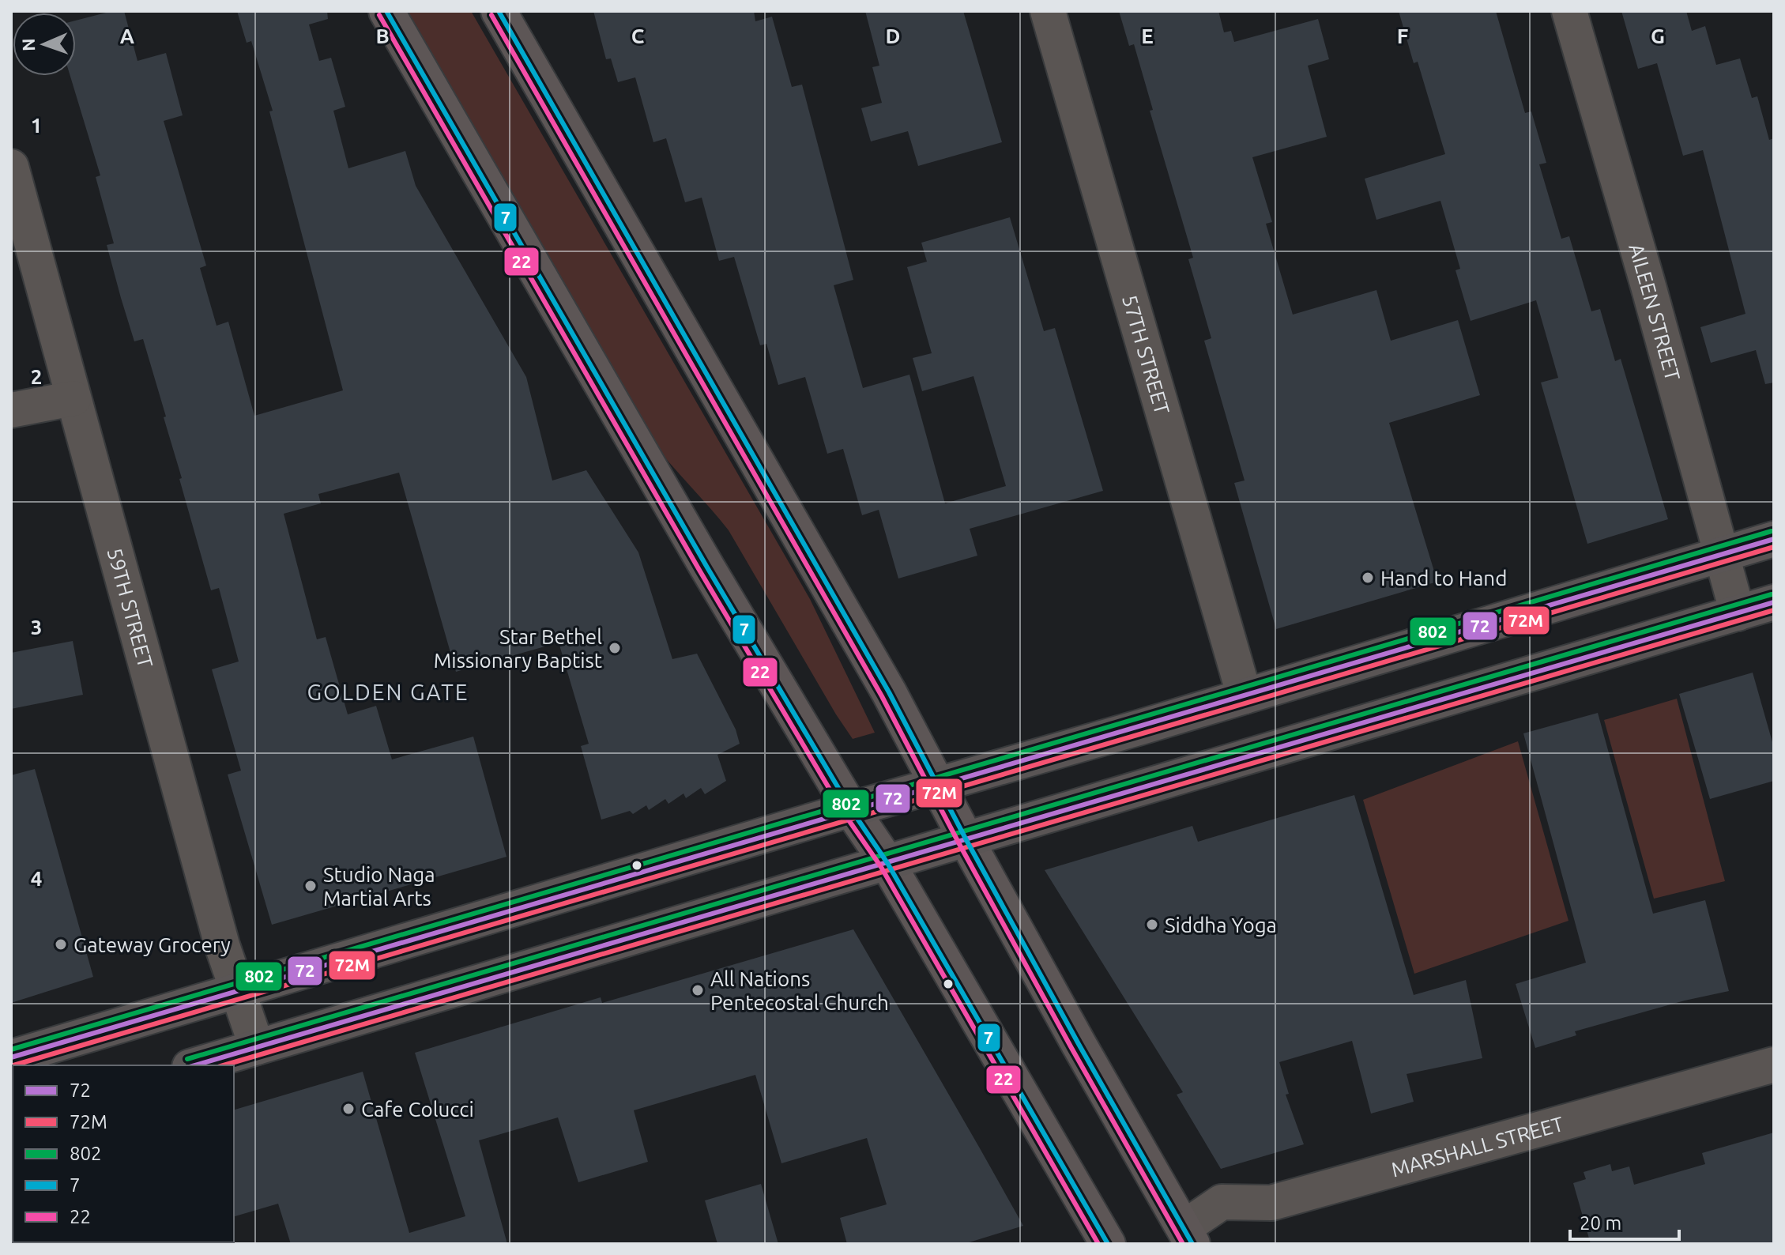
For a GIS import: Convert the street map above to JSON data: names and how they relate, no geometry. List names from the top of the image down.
{
  "streets": {
    "street": [
      "AILEEN STREET",
      "57TH STREET",
      "59TH STREET",
      "MARSHALL STREET"
    ]
  },
  "districts": ["GOLDEN GATE"],
  "places": [
    "Hand to Hand",
    "Star Bethel Missionary Baptist",
    "Studio Naga Martial Arts",
    "Siddha Yoga",
    "Gateway Grocery",
    "All Nations Pentecostal Church",
    "Cafe Colucci"
  ],
  "lines": [
    "transit line 7",
    "transit line 22",
    "transit line 802",
    "transit line 72",
    "transit line 72M"
  ],
  "legend": [
    "72",
    "72M",
    "802",
    "7",
    "22"
  ],
  "scale_bar": "20 m",
  "north": "left",
  "grid": {
    "columns": [
      "A",
      "B",
      "C",
      "D",
      "E",
      "F",
      "G"
    ],
    "rows": [
      "1",
      "2",
      "3",
      "4"
    ]
  }
}
